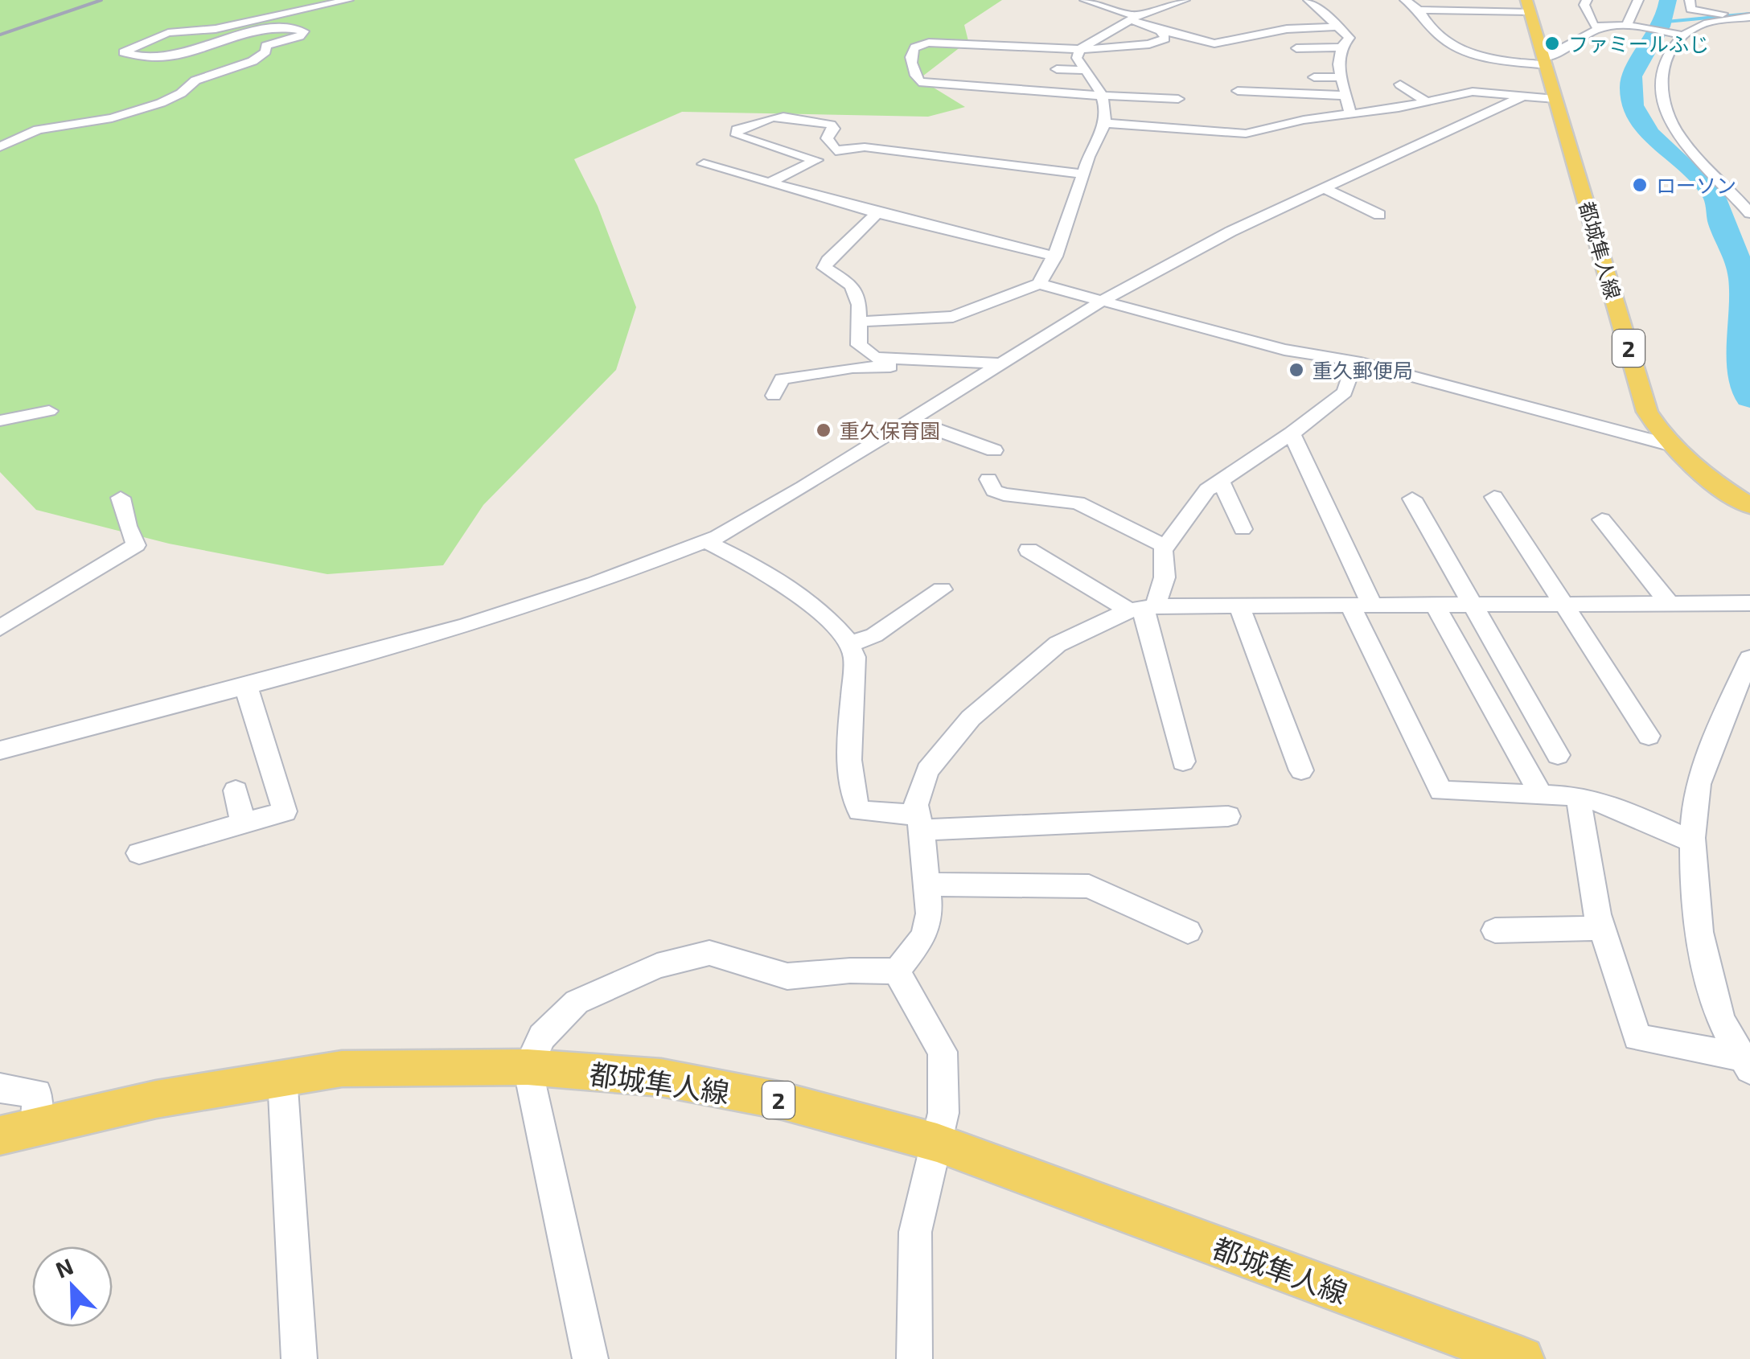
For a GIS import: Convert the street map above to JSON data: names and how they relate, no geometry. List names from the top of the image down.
{
  "streets": {
    "main road": ["都城隼人線", "2"]
  },
  "places": [
    "ファミールふじ",
    "ローソン",
    "重久郵便局",
    "重久保育園"
  ],
  "north": "top left"
}
